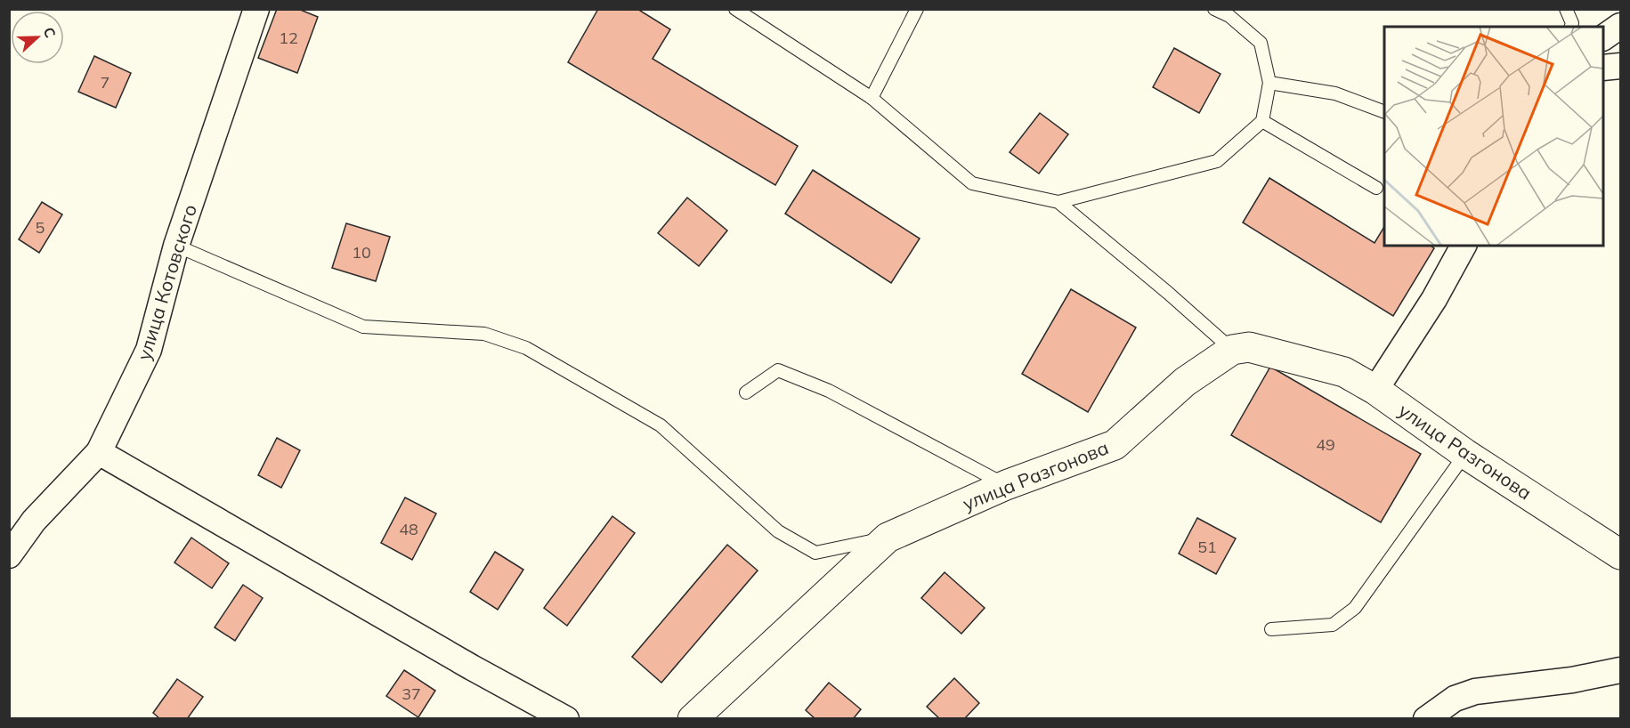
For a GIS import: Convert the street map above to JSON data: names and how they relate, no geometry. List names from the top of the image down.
{
  "streets": {
    "street": ["улица Котовского", "улица Разгонова"]
  },
  "house_numbers": [
    "12",
    "7",
    "5",
    "10",
    "49",
    "48",
    "51",
    "37"
  ],
  "north": "right"
}
